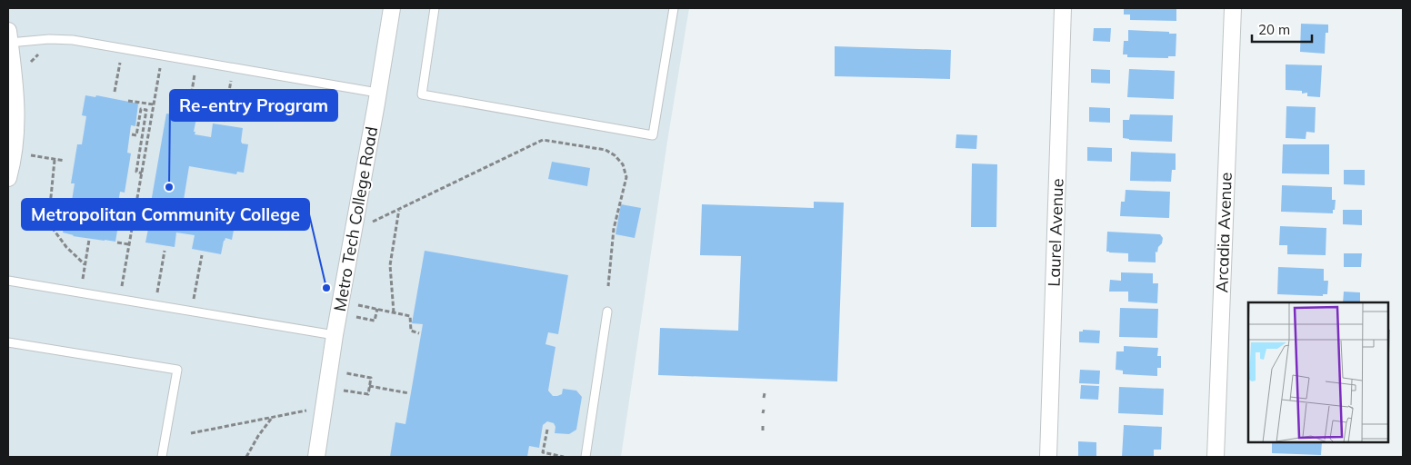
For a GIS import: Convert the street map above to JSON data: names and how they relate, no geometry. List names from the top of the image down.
{
  "streets": {
    "street": ["Metro Tech College Road", "Laurel Avenue", "Arcadia Avenue"]
  },
  "places": ["Re-entry Program", "Metropolitan Community College"],
  "scale_bar": "20 m"
}
